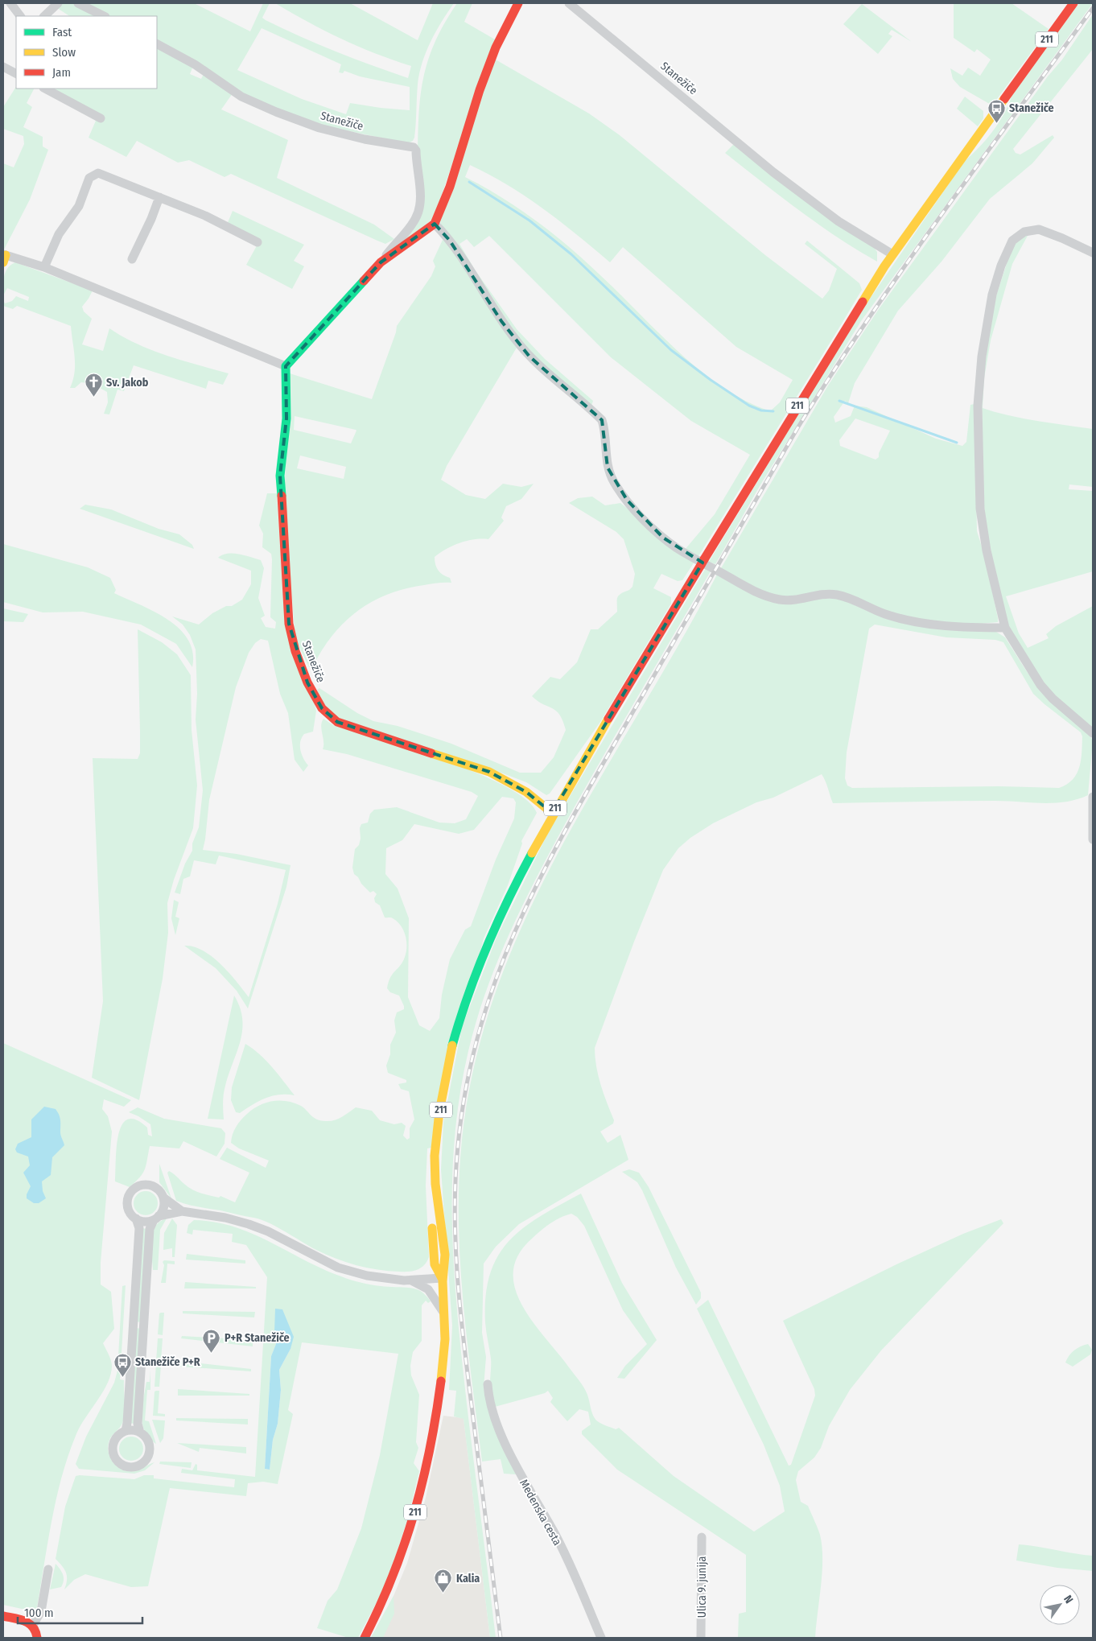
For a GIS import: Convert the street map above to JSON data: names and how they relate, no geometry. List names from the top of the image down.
{
  "streets": {
    "main road": ["211", "Stanežiče"],
    "street": ["Medenska cesta", "Ulica 9. junija"]
  },
  "crossings": [
    ["211", "Stanežiče"]
  ],
  "places": {
    "bus stop": ["Stanežiče", "Stanežiče P+R"],
    "church": ["Sv. Jakob"],
    "parking": ["P+R Stanežiče"],
    "shop": ["Kalia"]
  },
  "legend": ["Fast", "Slow", "Jam"],
  "scale_bar": "100 m",
  "north": "top right"
}
